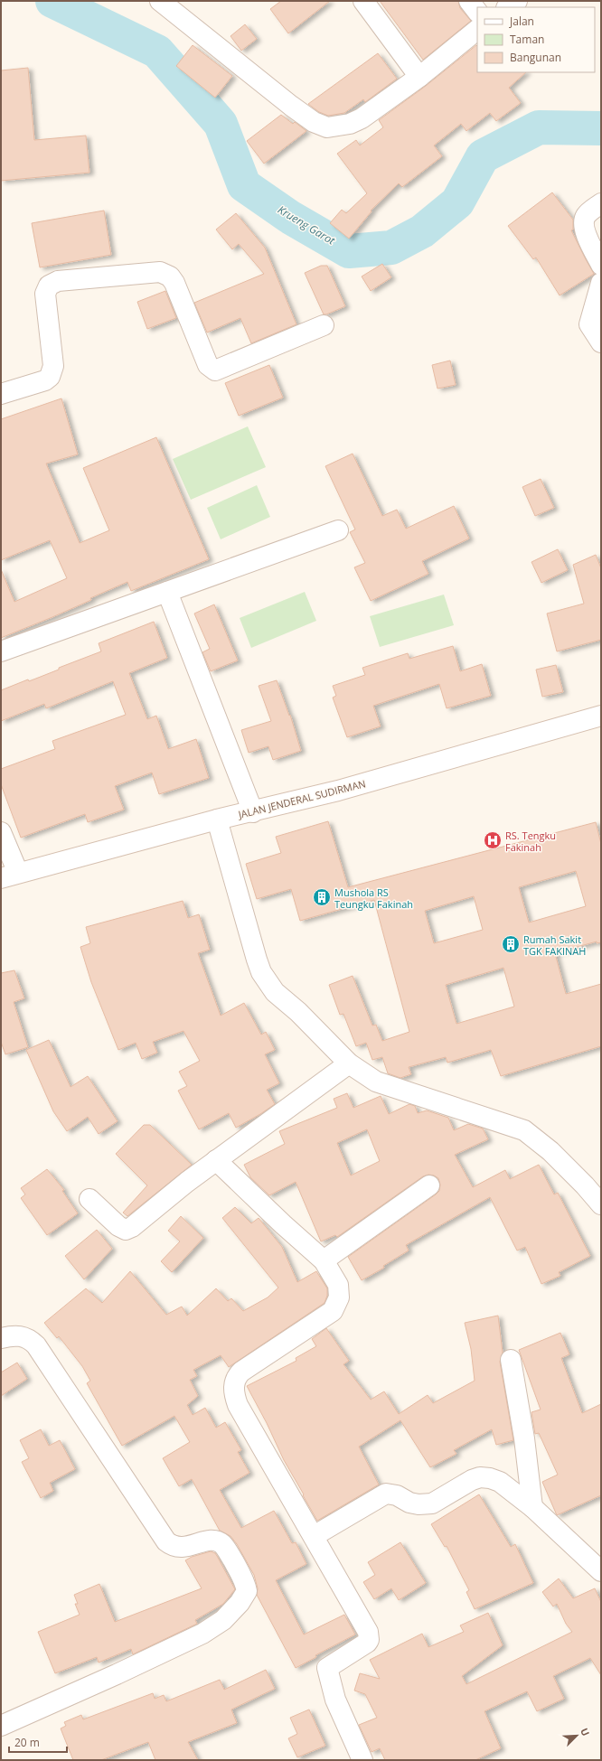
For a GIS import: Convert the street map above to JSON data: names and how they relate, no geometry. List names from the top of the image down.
{
  "streets": {
    "street": ["JALAN JENDERAL SUDIRMAN"]
  },
  "water": ["Krueng Garot"],
  "places": {
    "hospital": ["RS. Tengku Fakinah"],
    "building": ["Mushola RS Teungku Fakinah", "Rumah Sakit TGK FAKINAH"]
  },
  "legend": ["Jalan", "Taman", "Bangunan"],
  "scale_bar": "20 m",
  "north": "top right"
}
